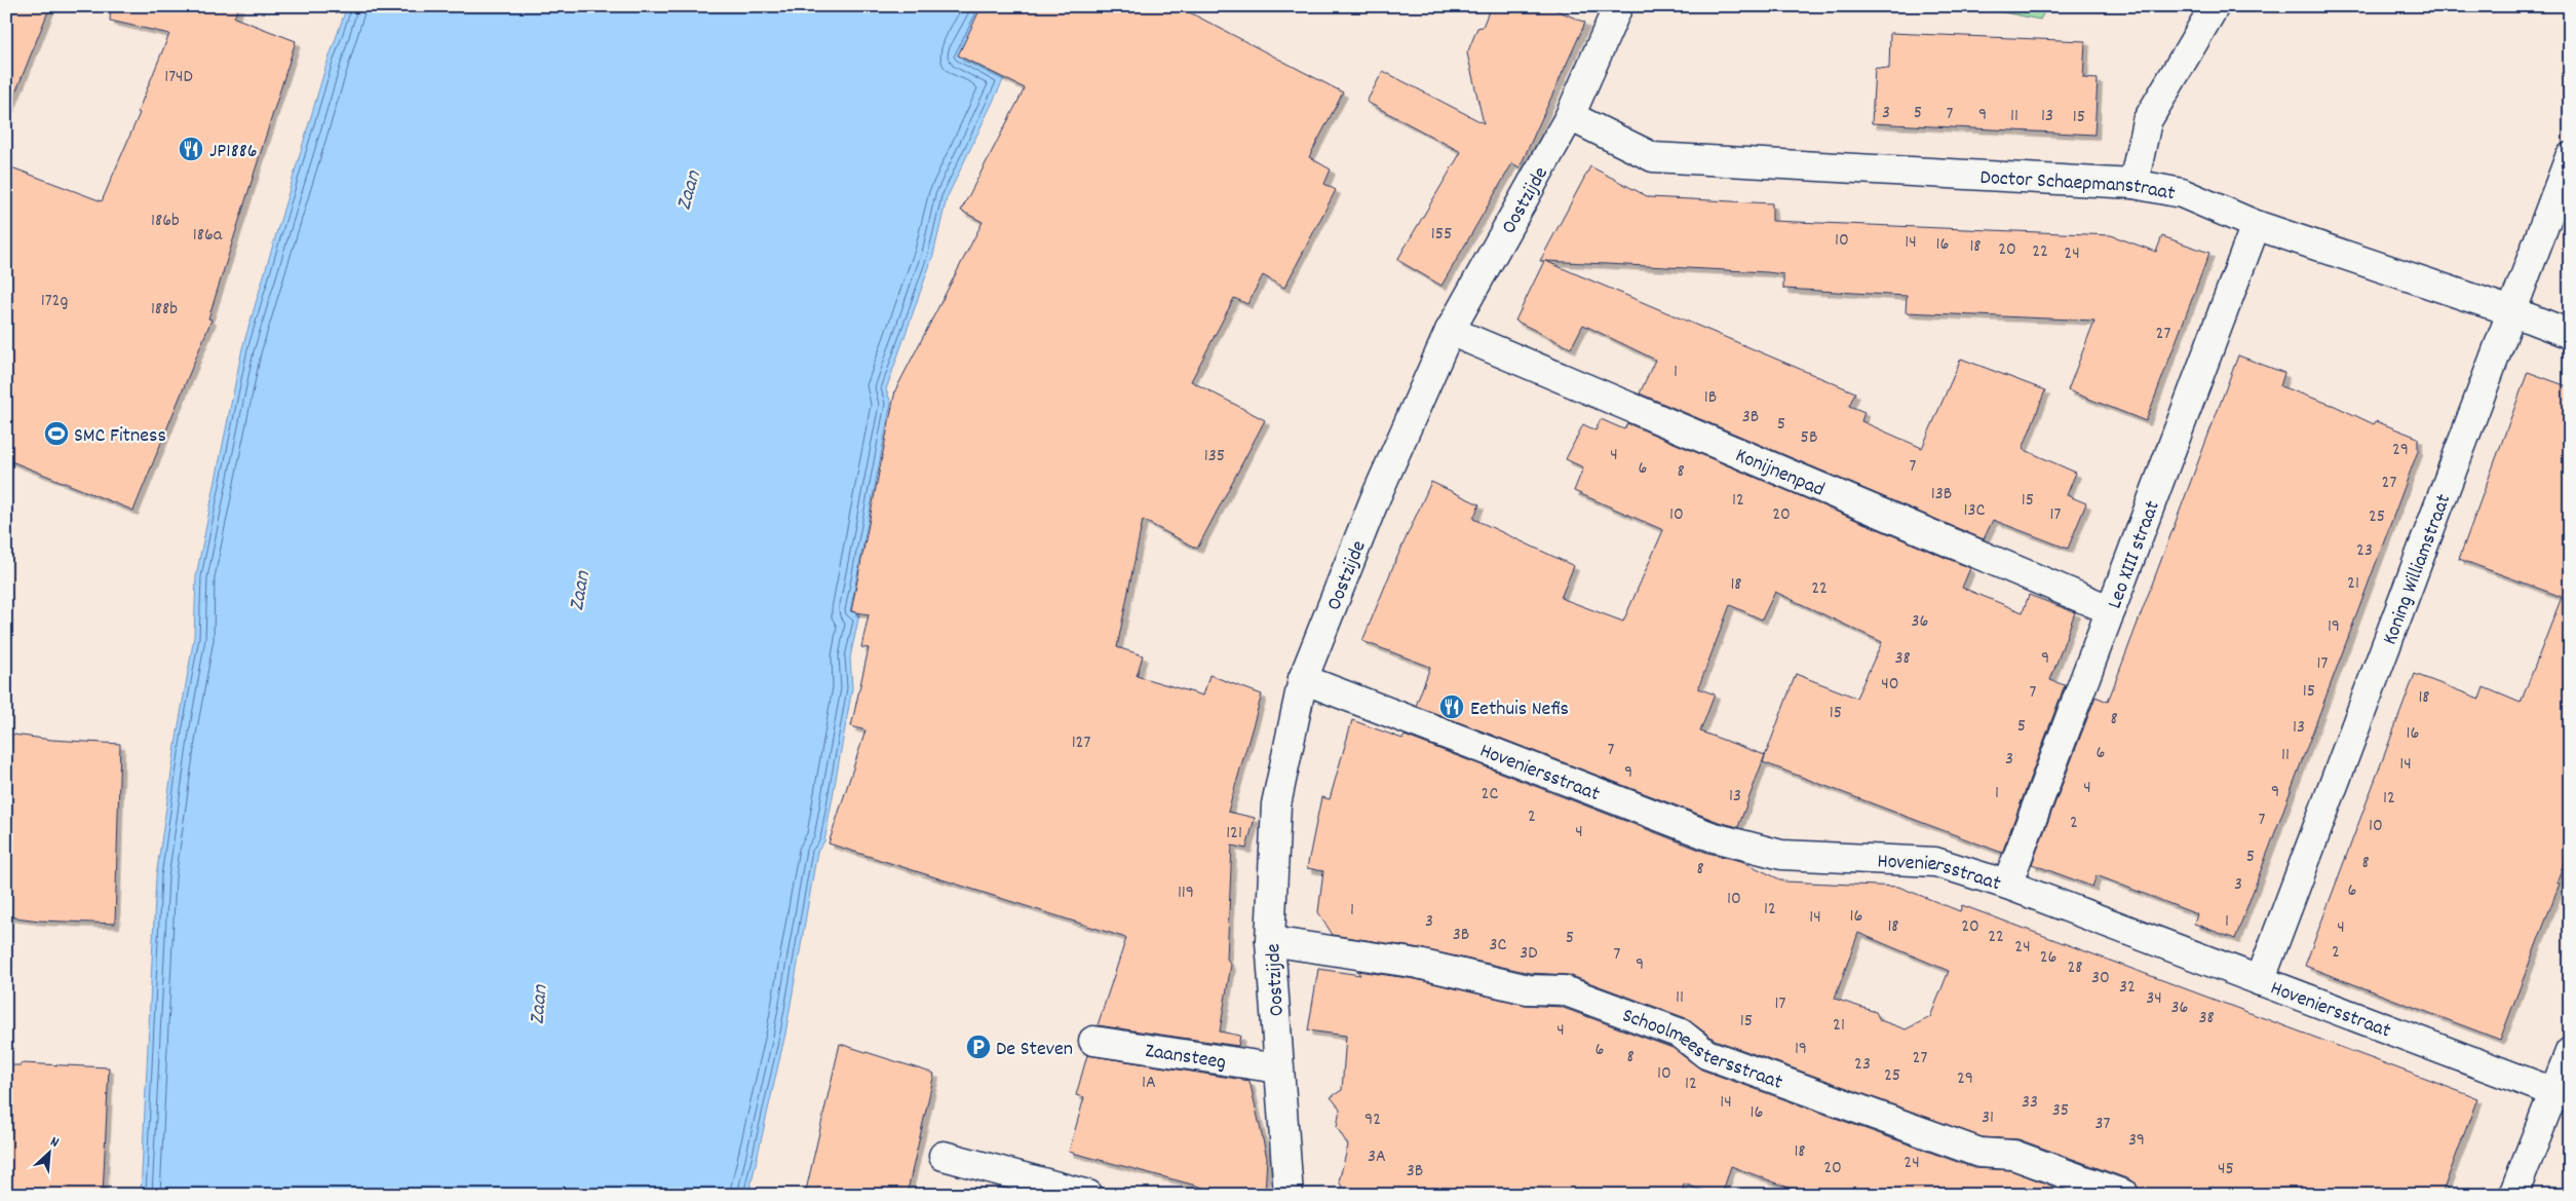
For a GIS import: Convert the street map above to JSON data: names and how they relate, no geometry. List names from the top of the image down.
{
  "streets": {
    "street": [
      "Doctor Schaepmanstraat",
      "Oostzijde",
      "Konijnenpad",
      "Leo XIII straat",
      "Koning Williamstraat",
      "Hoveniersstraat",
      "Schoolmeestersstraat",
      "Zaansteeg"
    ]
  },
  "crossings": [
    ["Doctor Schaepmanstraat", "Oostzijde"],
    ["Doctor Schaepmanstraat", "Leo XIII straat"],
    ["Doctor Schaepmanstraat", "Koning Williamstraat"],
    ["Oostzijde", "Konijnenpad"],
    ["Oostzijde", "Hoveniersstraat"],
    ["Oostzijde", "Schoolmeestersstraat"],
    ["Oostzijde", "Zaansteeg"],
    ["Konijnenpad", "Leo XIII straat"],
    ["Leo XIII straat", "Hoveniersstraat"],
    ["Koning Williamstraat", "Hoveniersstraat"]
  ],
  "water": ["Zaan"],
  "places": {
    "restaurant": ["JP1886", "Eethuis Nefis"],
    "sports": ["SMC Fitness"],
    "parking": ["De Steven"]
  },
  "house_numbers": [
    "174D",
    "3",
    "5",
    "7",
    "9",
    "11",
    "13",
    "15",
    "186b",
    "155",
    "186a",
    "10",
    "14",
    "16",
    "18",
    "20",
    "22",
    "24",
    "172g",
    "188b",
    "27",
    "1",
    "1B",
    "3B",
    "5",
    "5B",
    "29",
    "4",
    "135",
    "7",
    "6",
    "8",
    "27",
    "13B",
    "12",
    "15",
    "13C",
    "10",
    "20",
    "17",
    "25",
    "23",
    "21",
    "18",
    "22",
    "36",
    "19",
    "38",
    "9",
    "17",
    "40",
    "15",
    "7",
    "18",
    "15",
    "8",
    "5",
    "13",
    "16",
    "127",
    "7",
    "6",
    "11",
    "3",
    "14",
    "9",
    "4",
    "9",
    "1",
    "2C",
    "13",
    "12",
    "2",
    "7",
    "2",
    "10",
    "4",
    "121",
    "5",
    "8",
    "8",
    "3",
    "6",
    "119",
    "10",
    "12",
    "1",
    "16",
    "14",
    "3",
    "1",
    "18",
    "20",
    "4",
    "3B",
    "22",
    "5",
    "3C",
    "24",
    "2",
    "3D",
    "7",
    "26",
    "9",
    "28",
    "30",
    "32",
    "11",
    "34",
    "17",
    "36",
    "38",
    "15",
    "21",
    "4",
    "19",
    "6",
    "8",
    "27",
    "23",
    "10",
    "25",
    "29",
    "1A",
    "12",
    "14",
    "33",
    "35",
    "16",
    "31",
    "92",
    "37",
    "39",
    "18",
    "3A",
    "24",
    "20",
    "45",
    "3B"
  ],
  "north": "top right"
}
